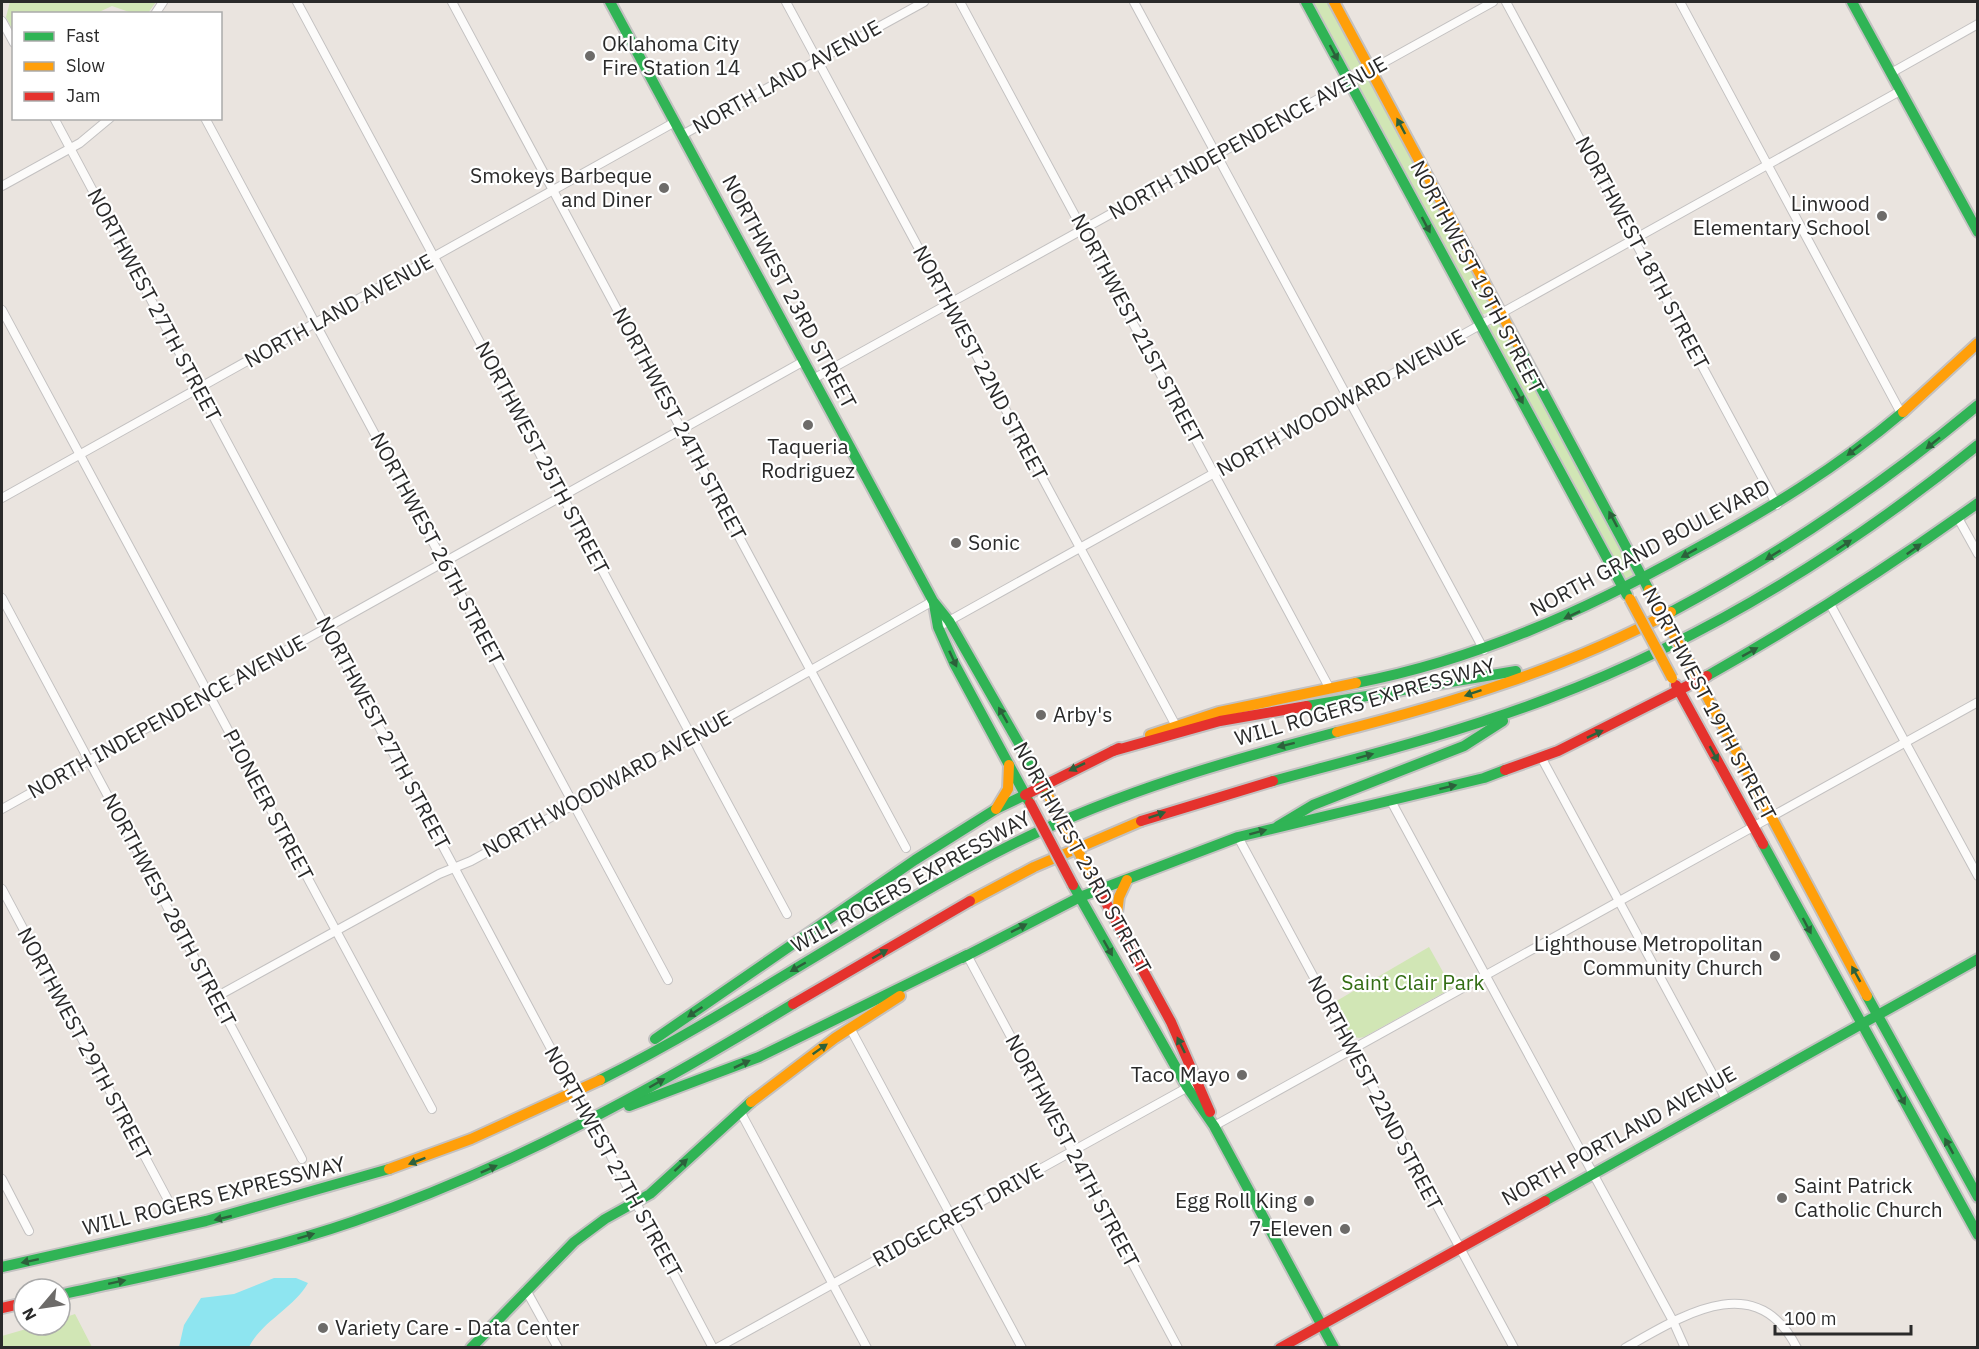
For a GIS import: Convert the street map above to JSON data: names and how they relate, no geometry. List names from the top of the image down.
{
  "streets": {
    "main road": [
      "NORTHWEST 19TH STREET",
      "NORTHWEST 23RD STREET",
      "NORTH GRAND BOULEVARD",
      "WILL ROGERS EXPRESSWAY",
      "NORTH PORTLAND AVENUE"
    ],
    "street": [
      "NORTH LAND AVENUE",
      "NORTH INDEPENDENCE AVENUE",
      "NORTHWEST 18TH STREET",
      "NORTHWEST 27TH STREET",
      "NORTHWEST 21ST STREET",
      "NORTHWEST 22ND STREET",
      "NORTH WOODWARD AVENUE",
      "NORTHWEST 24TH STREET",
      "NORTHWEST 25TH STREET",
      "NORTHWEST 26TH STREET",
      "PIONEER STREET",
      "NORTHWEST 28TH STREET",
      "NORTHWEST 29TH STREET",
      "RIDGECREST DRIVE"
    ]
  },
  "crossings": [
    ["NORTH LAND AVENUE", "NORTHWEST 23RD STREET"],
    ["NORTH LAND AVENUE", "NORTHWEST 27TH STREET"],
    ["NORTH LAND AVENUE", "NORTHWEST 22ND STREET"],
    ["NORTH LAND AVENUE", "NORTHWEST 24TH STREET"],
    ["NORTH LAND AVENUE", "NORTHWEST 25TH STREET"],
    ["NORTH LAND AVENUE", "NORTHWEST 26TH STREET"],
    ["NORTH LAND AVENUE", "PIONEER STREET"],
    ["NORTH INDEPENDENCE AVENUE", "NORTHWEST 19TH STREET"],
    ["NORTH INDEPENDENCE AVENUE", "NORTHWEST 23RD STREET"],
    ["NORTH INDEPENDENCE AVENUE", "NORTHWEST 27TH STREET"],
    ["NORTH INDEPENDENCE AVENUE", "NORTHWEST 21ST STREET"],
    ["NORTH INDEPENDENCE AVENUE", "NORTHWEST 22ND STREET"],
    ["NORTH INDEPENDENCE AVENUE", "NORTHWEST 24TH STREET"],
    ["NORTH INDEPENDENCE AVENUE", "NORTHWEST 25TH STREET"],
    ["NORTH INDEPENDENCE AVENUE", "NORTHWEST 26TH STREET"],
    ["NORTH INDEPENDENCE AVENUE", "PIONEER STREET"],
    ["NORTH INDEPENDENCE AVENUE", "NORTHWEST 28TH STREET"],
    ["NORTHWEST 18TH STREET", "NORTH WOODWARD AVENUE"],
    ["NORTHWEST 18TH STREET", "NORTH GRAND BOULEVARD"],
    ["NORTHWEST 19TH STREET", "NORTH WOODWARD AVENUE"],
    ["NORTHWEST 19TH STREET", "NORTH GRAND BOULEVARD"],
    ["NORTHWEST 19TH STREET", "NORTH PORTLAND AVENUE"],
    ["NORTHWEST 23RD STREET", "NORTH WOODWARD AVENUE"],
    ["NORTHWEST 23RD STREET", "NORTH GRAND BOULEVARD"],
    ["NORTHWEST 23RD STREET", "NORTH PORTLAND AVENUE"],
    ["NORTHWEST 23RD STREET", "RIDGECREST DRIVE"],
    ["NORTHWEST 27TH STREET", "NORTH WOODWARD AVENUE"],
    ["NORTHWEST 27TH STREET", "RIDGECREST DRIVE"],
    ["NORTHWEST 21ST STREET", "NORTH WOODWARD AVENUE"],
    ["NORTHWEST 21ST STREET", "NORTH GRAND BOULEVARD"],
    ["NORTHWEST 22ND STREET", "NORTH WOODWARD AVENUE"],
    ["NORTHWEST 22ND STREET", "NORTH GRAND BOULEVARD"],
    ["NORTHWEST 22ND STREET", "NORTH PORTLAND AVENUE"],
    ["NORTH WOODWARD AVENUE", "NORTHWEST 24TH STREET"],
    ["NORTH WOODWARD AVENUE", "NORTHWEST 25TH STREET"],
    ["NORTH WOODWARD AVENUE", "NORTHWEST 26TH STREET"],
    ["NORTH WOODWARD AVENUE", "PIONEER STREET"],
    ["NORTH WOODWARD AVENUE", "NORTHWEST 28TH STREET"],
    ["NORTHWEST 24TH STREET", "RIDGECREST DRIVE"],
    ["NORTH GRAND BOULEVARD", "WILL ROGERS EXPRESSWAY"]
  ],
  "parks": ["Saint Clair Park"],
  "places": [
    "Oklahoma City Fire Station 14",
    "Smokeys Barbeque and Diner",
    "Linwood Elementary School",
    "Taqueria Rodriguez",
    "Sonic",
    "Arby's",
    "Lighthouse Metropolitan Community Church",
    "Taco Mayo",
    "Saint Patrick Catholic Church",
    "Egg Roll King",
    "7-Eleven",
    "Variety Care - Data Center"
  ],
  "legend": ["Fast", "Slow", "Jam"],
  "scale_bar": "100 m",
  "north": "bottom left"
}
